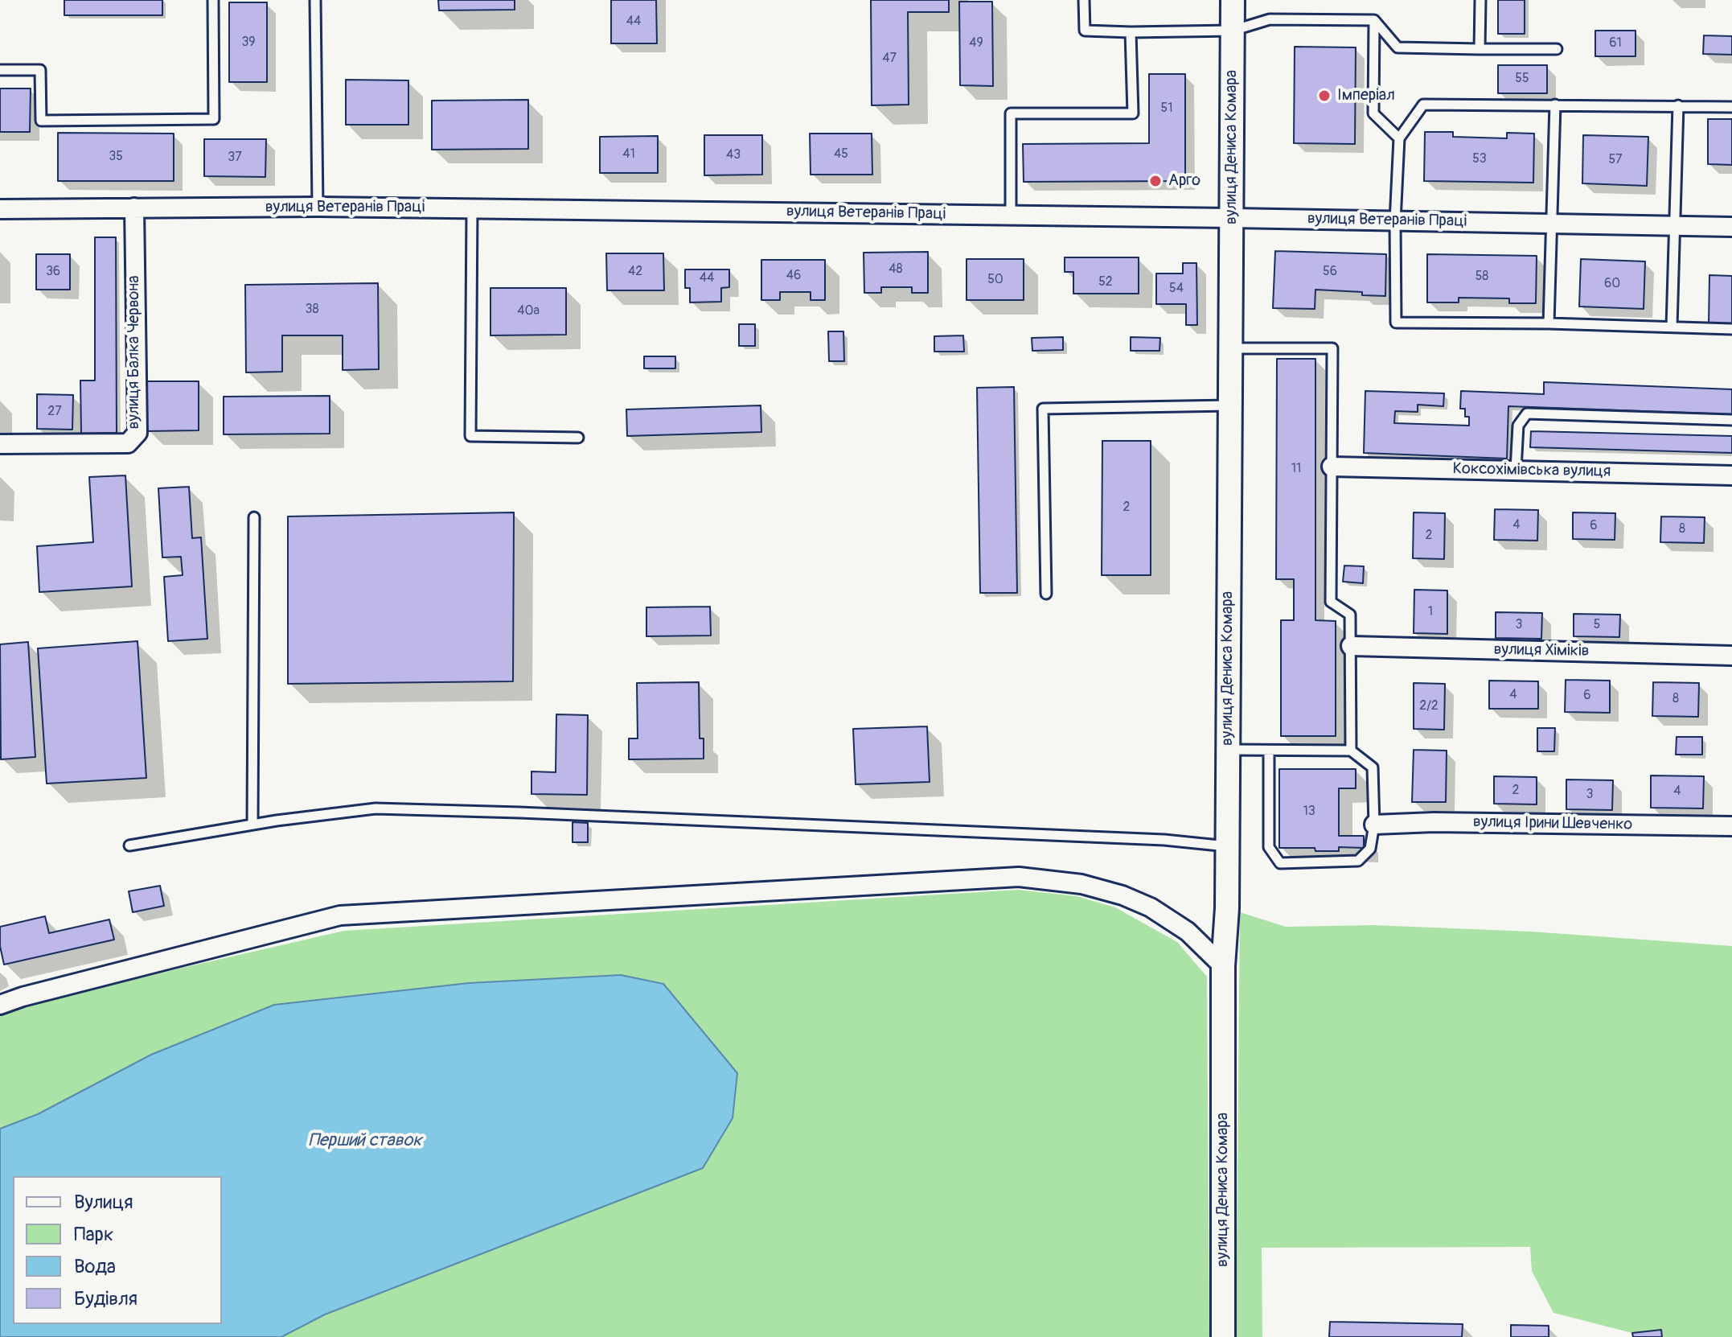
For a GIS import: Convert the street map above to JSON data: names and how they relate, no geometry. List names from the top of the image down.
{
  "streets": {
    "street": [
      "вулиця Дениса Комара",
      "вулиця Ветеранів Праці",
      "вулиця Балка Червона",
      "Коксохімівська вулиця",
      "вулиця Хіміків",
      "вулиця Ірини Шевченко"
    ]
  },
  "crossings": [
    ["вулиця Дениса Комара", "вулиця Ветеранів Праці"],
    ["вулиця Ветеранів Праці", "вулиця Балка Червона"]
  ],
  "water": ["Перший ставок"],
  "places": ["Імперіал", "Арго"],
  "house_numbers": [
    "44",
    "39",
    "49",
    "61",
    "47",
    "55",
    "51",
    "41",
    "45",
    "43",
    "35",
    "37",
    "53",
    "57",
    "48",
    "36",
    "42",
    "56",
    "46",
    "58",
    "44",
    "50",
    "52",
    "60",
    "54",
    "38",
    "40а",
    "27",
    "11",
    "2",
    "4",
    "6",
    "8",
    "2",
    "1",
    "3",
    "5",
    "4",
    "6",
    "8",
    "2/2",
    "2",
    "4",
    "3",
    "13"
  ],
  "legend": [
    "Вулиця",
    "Парк",
    "Вода",
    "Будівля"
  ]
}
